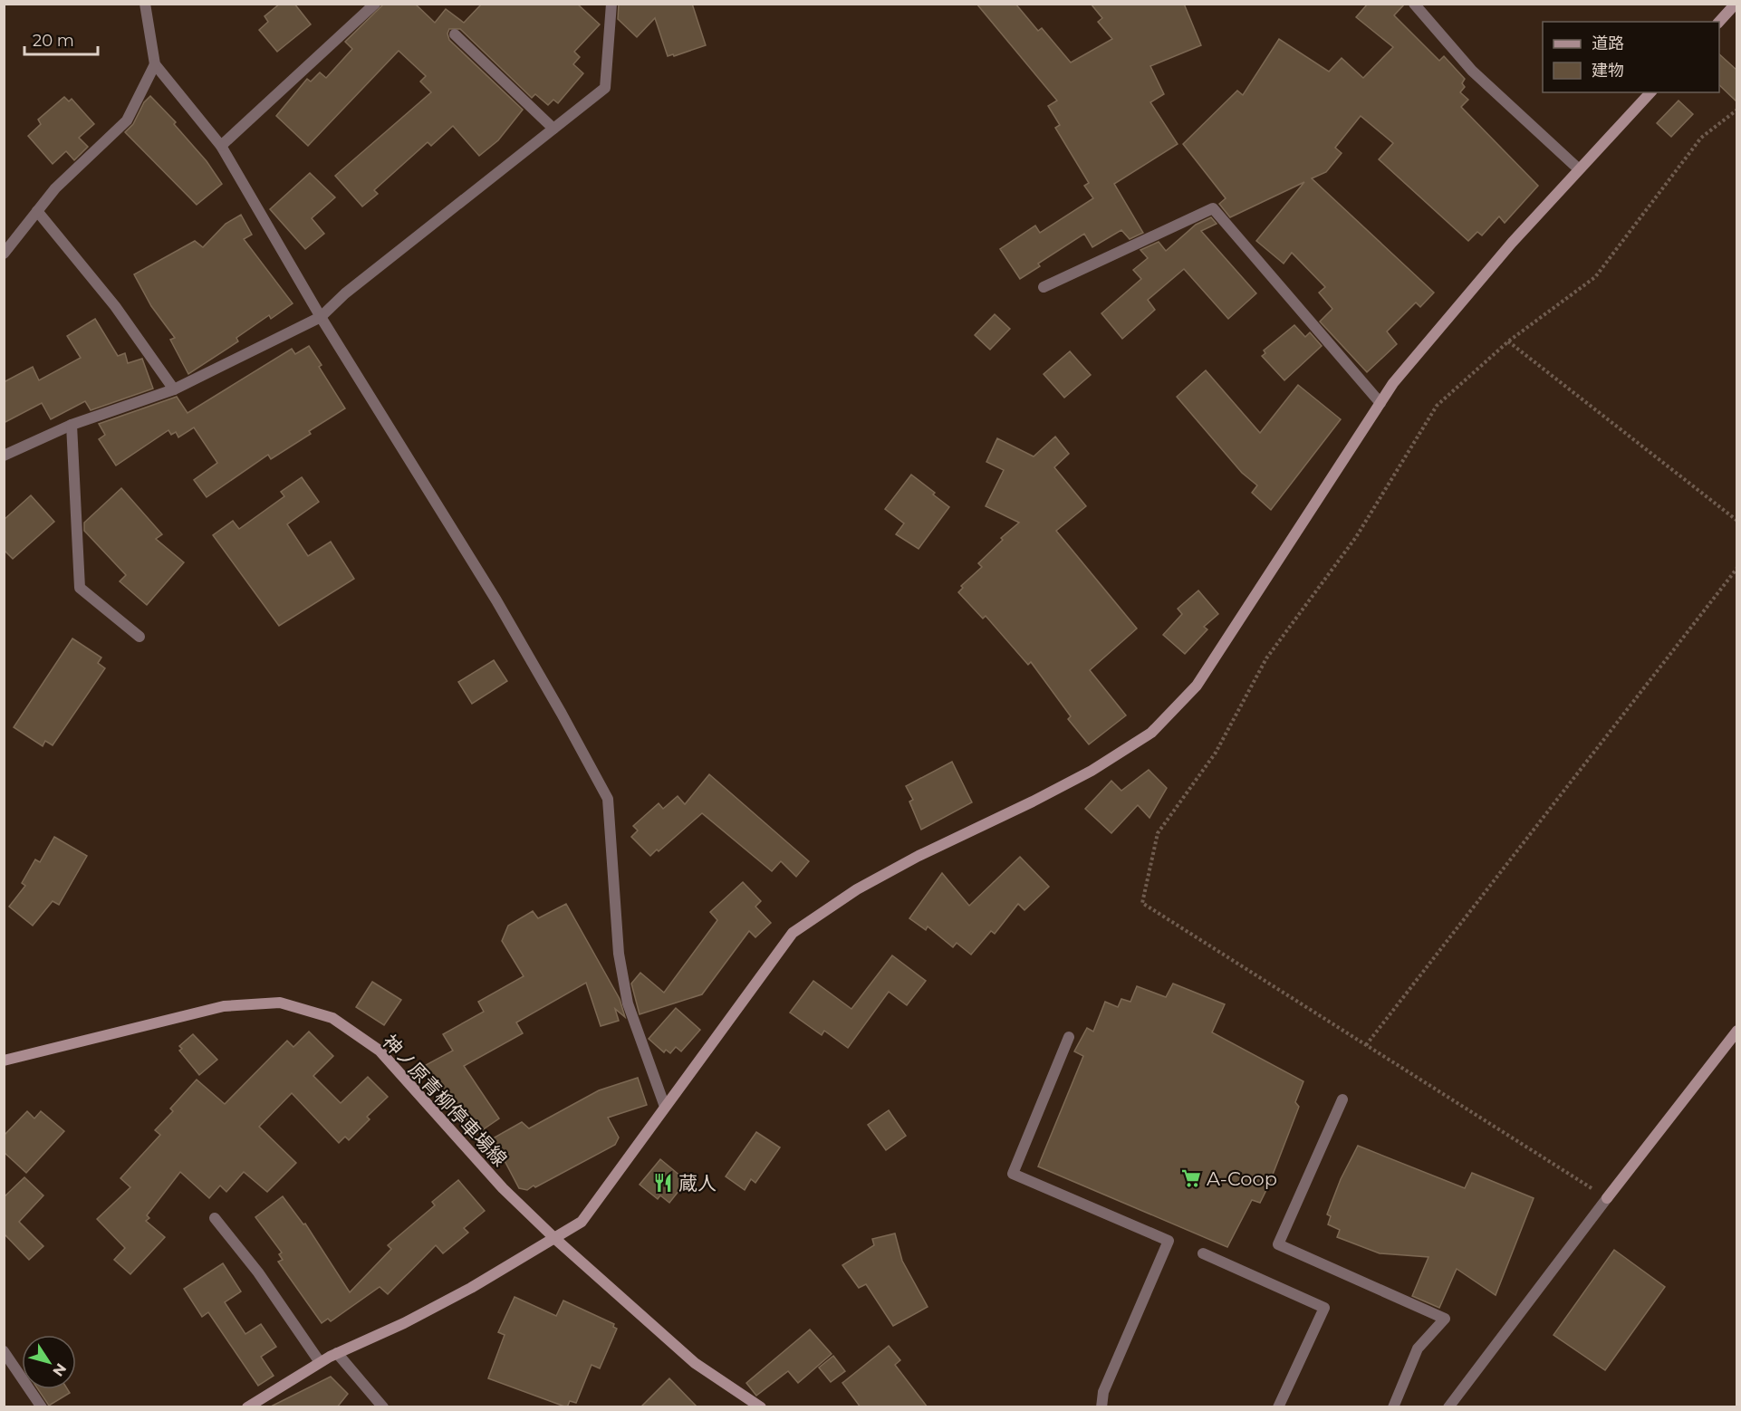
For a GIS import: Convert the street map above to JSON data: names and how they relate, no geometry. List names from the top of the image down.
{
  "streets": {
    "street": ["神ノ原青柳停車場線"]
  },
  "places": {
    "supermarket": ["A-Coop"],
    "restaurant": ["蔵人"]
  },
  "legend": ["道路", "建物"],
  "scale_bar": "20 m",
  "north": "bottom right"
}
